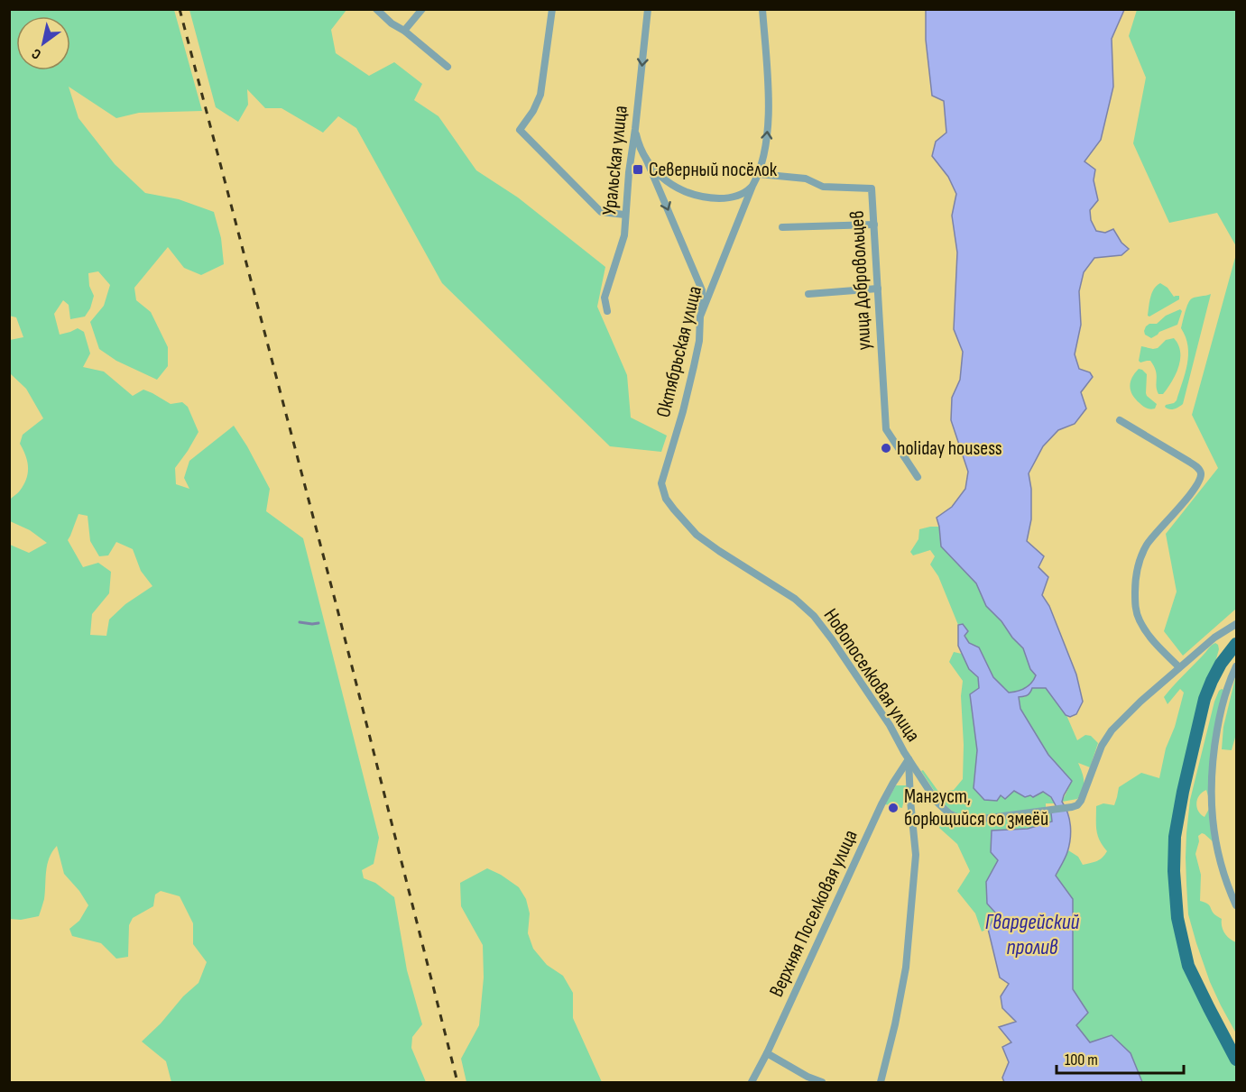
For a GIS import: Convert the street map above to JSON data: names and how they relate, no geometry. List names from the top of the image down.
{
  "streets": {
    "street": [
      "Уральская улица",
      "улица Добровольцев",
      "Октябрьская улица",
      "Новопоселковая улица",
      "Верхняя Поселковая улица"
    ]
  },
  "crossings": [
    ["улица Добровольцев", "Октябрьская улица"],
    ["Октябрьская улица", "Новопоселковая улица"],
    ["Новопоселковая улица", "Верхняя Поселковая улица"]
  ],
  "one_way": ["Уральская улица"],
  "water": ["Гвардейский пролив"],
  "places": {
    "transit": ["Северный посёлок"],
    "other": ["holiday housess", "Мангуст, борющийся со змеёй"]
  },
  "scale_bar": "100 m",
  "north": "bottom left"
}
